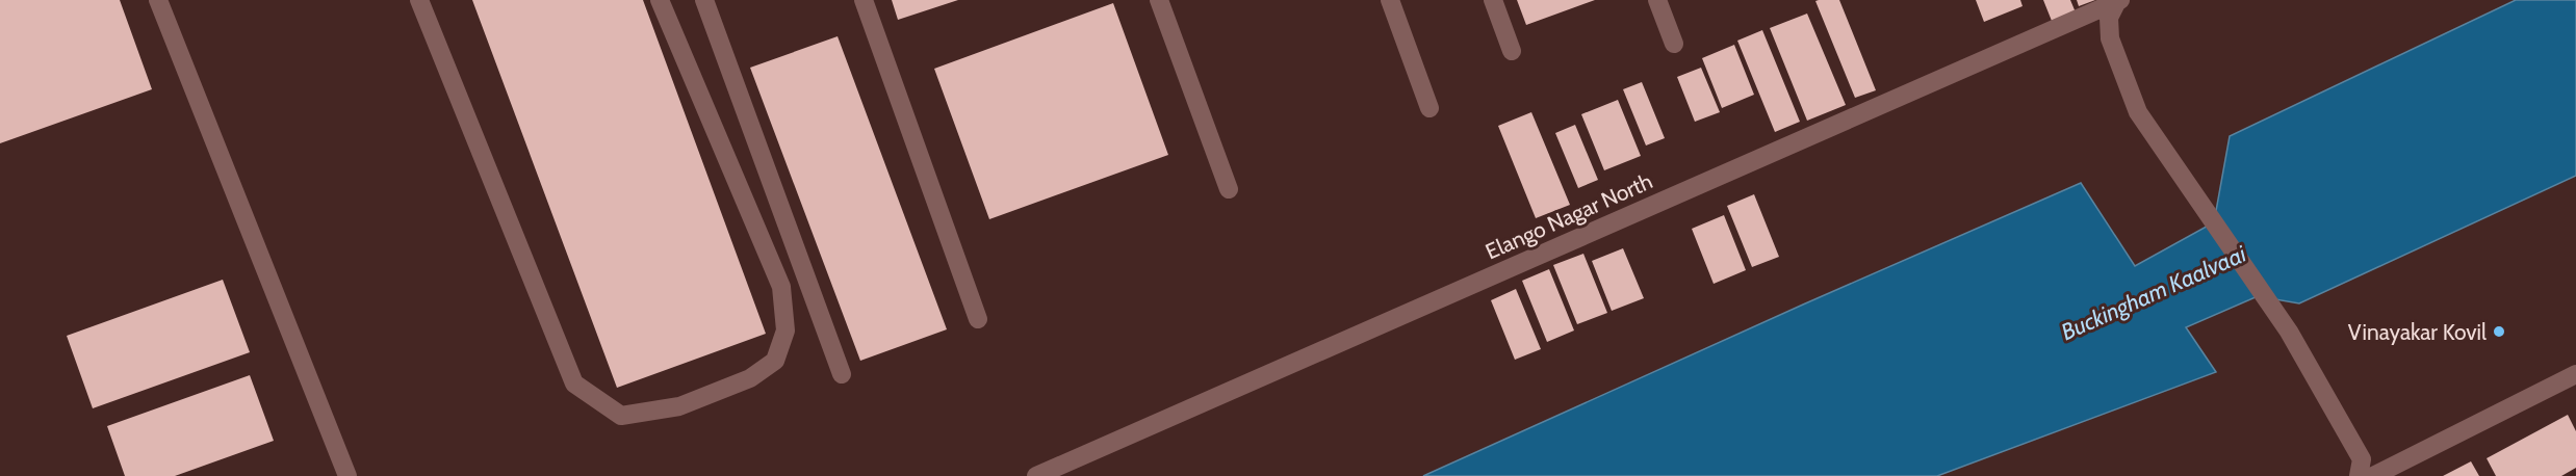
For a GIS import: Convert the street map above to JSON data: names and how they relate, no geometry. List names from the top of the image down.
{
  "streets": {
    "street": ["Elango Nagar North"]
  },
  "water": ["Buckingham Kaalvaai"],
  "places": ["Vinayakar Kovil"]
}
